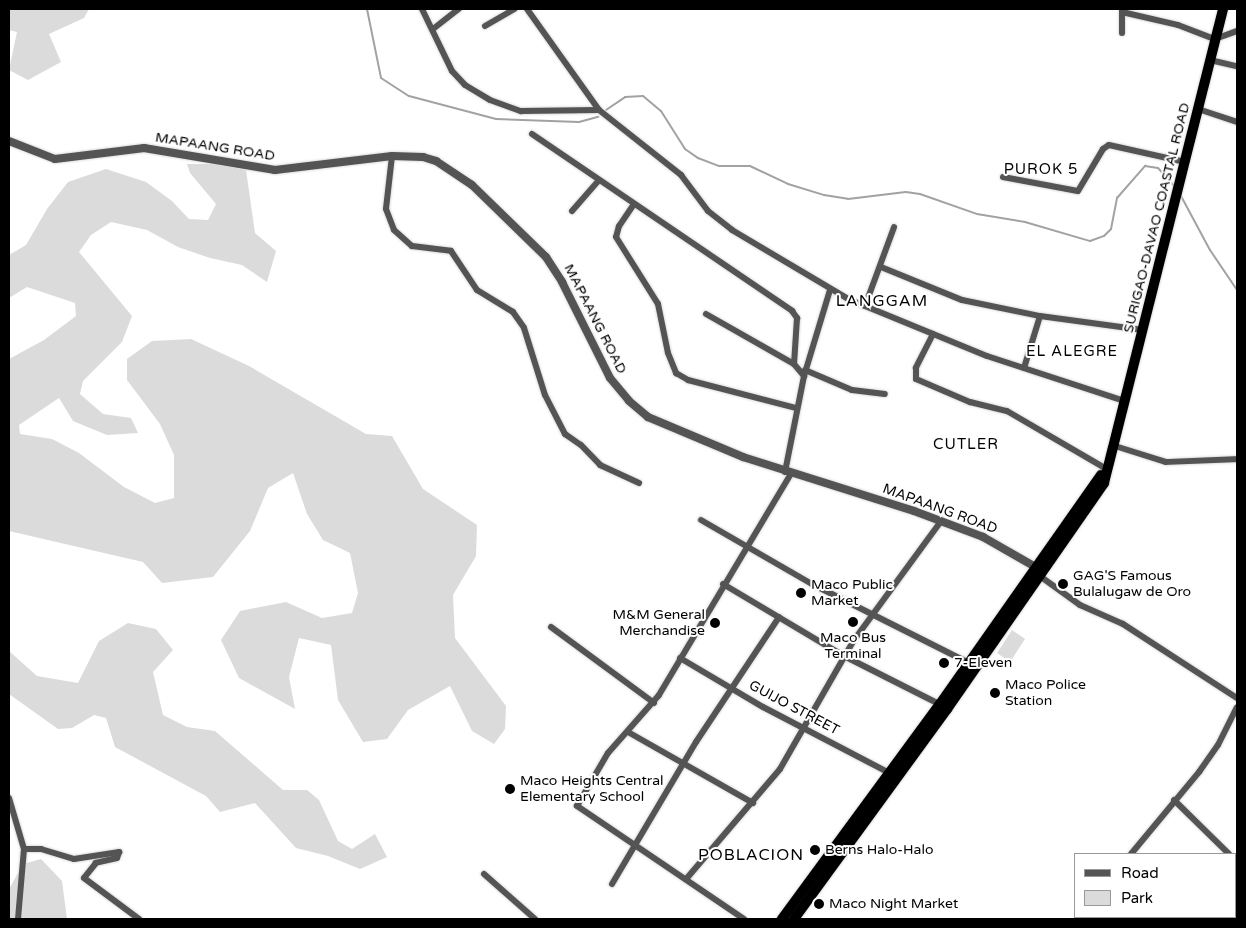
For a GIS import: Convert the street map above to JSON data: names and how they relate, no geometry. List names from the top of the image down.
{
  "streets": {
    "highway": ["SURIGAO-DAVAO COASTAL ROAD"],
    "street": ["MAPAANG ROAD", "GUIJO STREET"]
  },
  "crossings": [
    ["MAPAANG ROAD", "SURIGAO-DAVAO COASTAL ROAD"],
    ["SURIGAO-DAVAO COASTAL ROAD", "GUIJO STREET"]
  ],
  "districts": [
    "PUROK 5",
    "LANGGAM",
    "EL ALEGRE",
    "CUTLER",
    "POBLACION"
  ],
  "places": [
    "GAG'S Famous Bulalugaw de Oro",
    "Maco Public Market",
    "Maco Bus Terminal",
    "M&M General Merchandise",
    "7-Eleven",
    "Maco Police Station",
    "Maco Heights Central Elementary School",
    "Berns Halo-Halo",
    "Maco Night Market"
  ],
  "legend": ["Road", "Park"]
}
